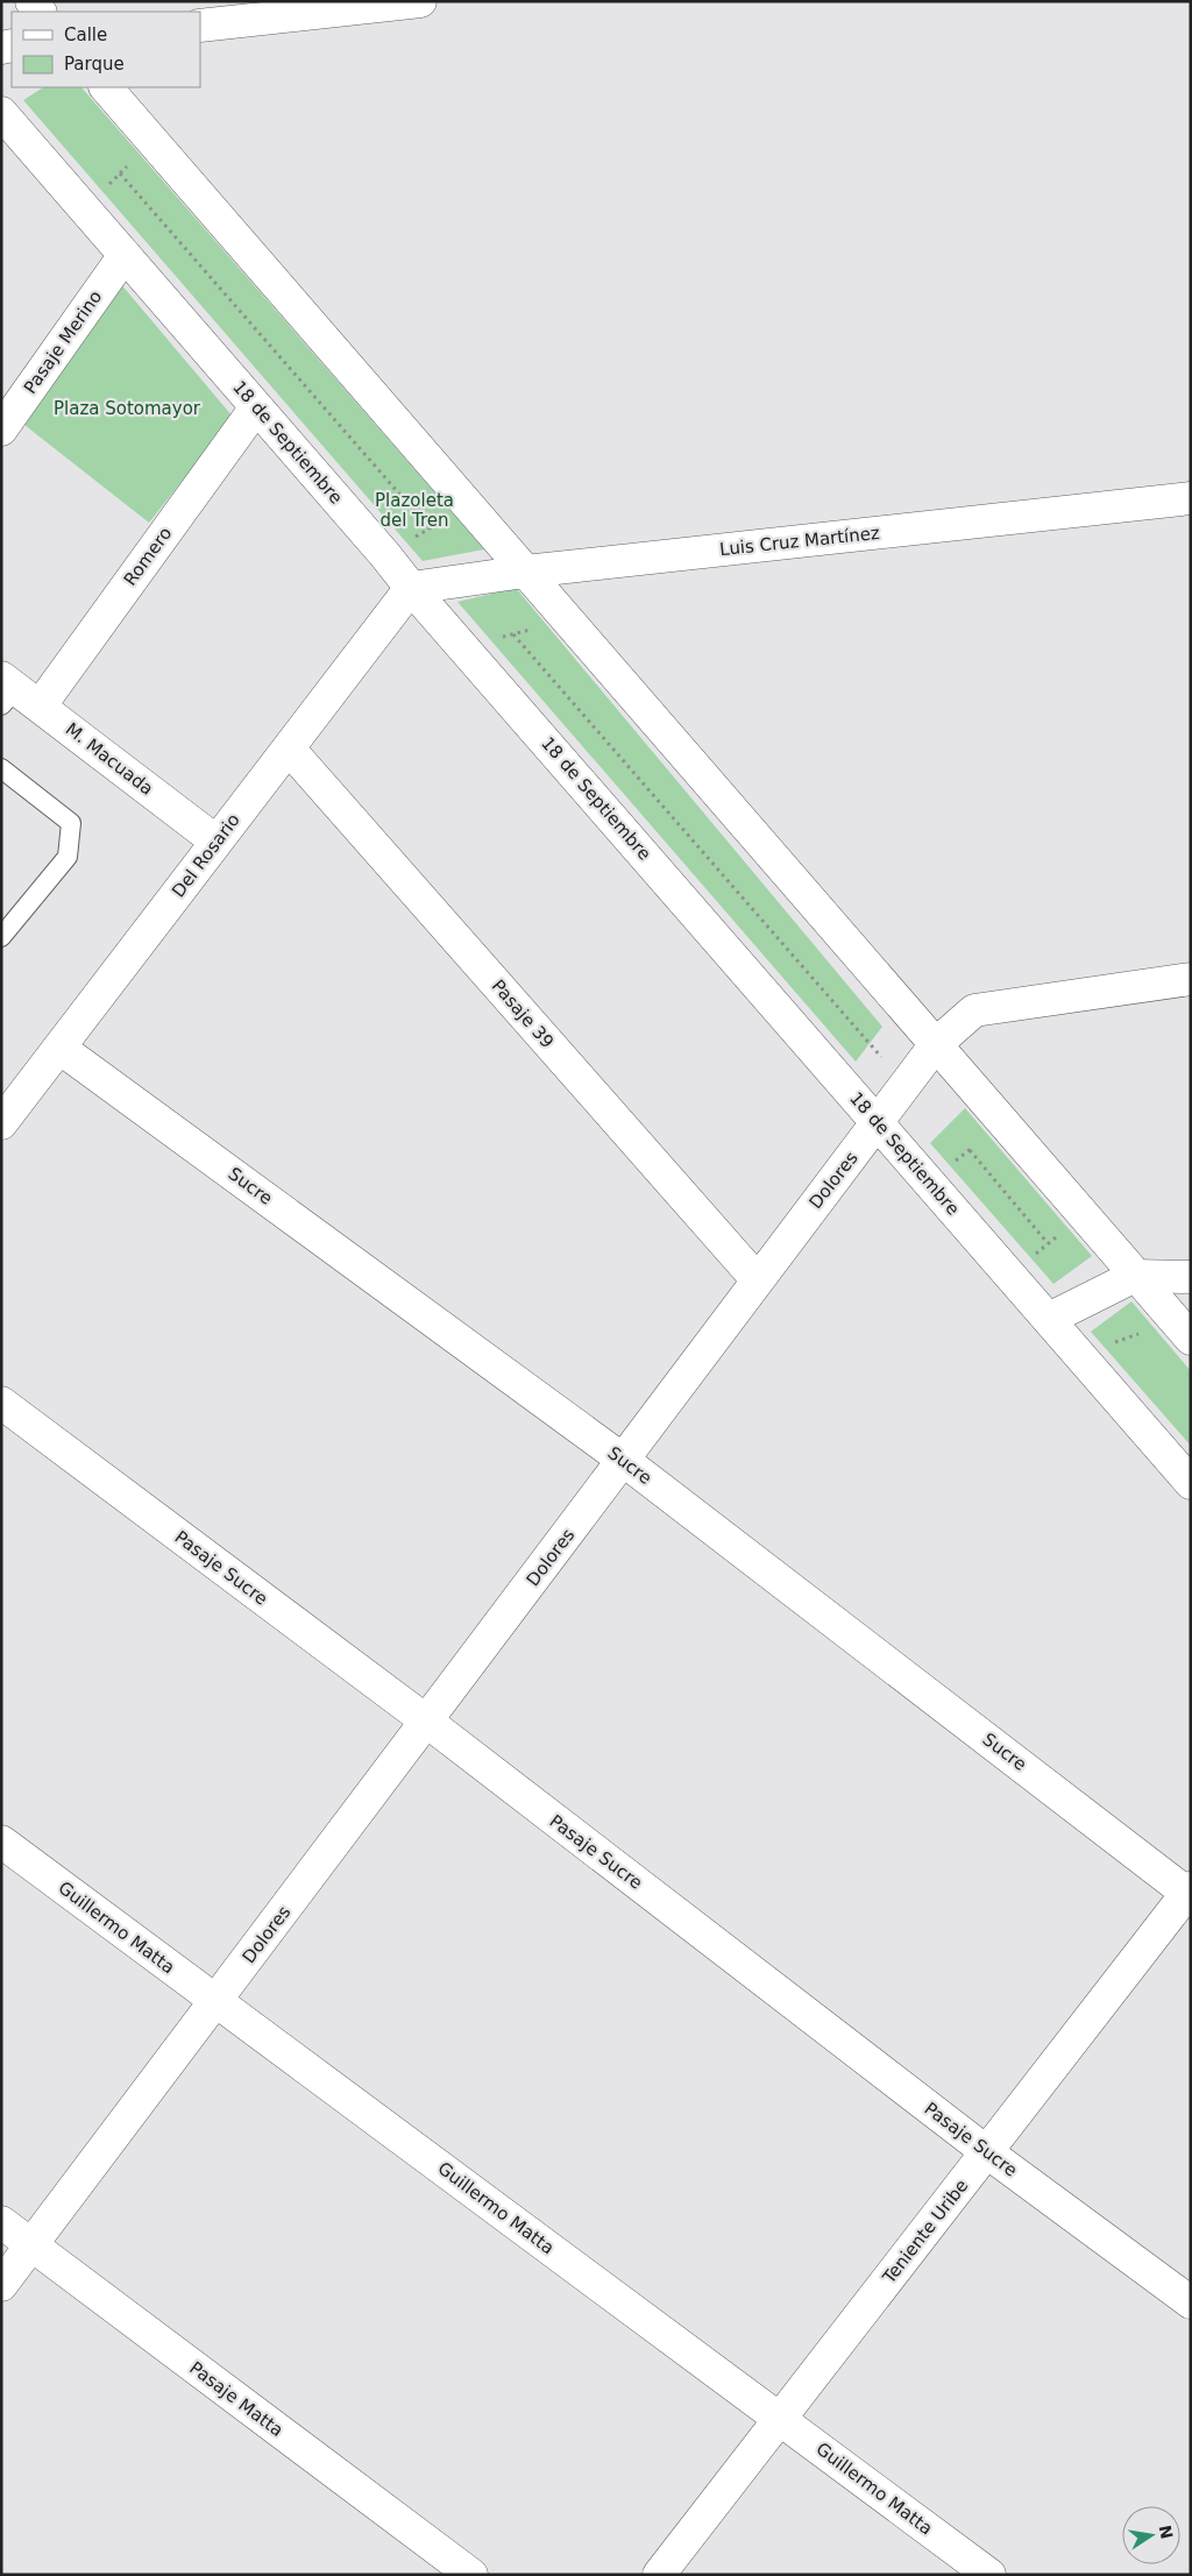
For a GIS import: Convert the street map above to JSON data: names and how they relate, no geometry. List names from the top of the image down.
{
  "streets": {
    "street": [
      "Pasaje Merino",
      "18 de Septiembre",
      "Luis Cruz Martínez",
      "Romero",
      "M. Macuada",
      "Del Rosario",
      "Pasaje 39",
      "Dolores",
      "Sucre",
      "Pasaje Sucre",
      "Guillermo Matta",
      "Teniente Uribe",
      "Pasaje Matta"
    ]
  },
  "crossings": [
    ["Pasaje Merino", "18 de Septiembre"],
    ["18 de Septiembre", "Luis Cruz Martínez"],
    ["18 de Septiembre", "Romero"],
    ["18 de Septiembre", "Del Rosario"],
    ["18 de Septiembre", "Dolores"],
    ["Luis Cruz Martínez", "Del Rosario"],
    ["Romero", "M. Macuada"],
    ["M. Macuada", "Del Rosario"],
    ["Del Rosario", "Pasaje 39"],
    ["Del Rosario", "Sucre"],
    ["Pasaje 39", "Dolores"],
    ["Dolores", "Sucre"],
    ["Dolores", "Pasaje Sucre"],
    ["Dolores", "Guillermo Matta"],
    ["Dolores", "Pasaje Matta"],
    ["Sucre", "Teniente Uribe"],
    ["Pasaje Sucre", "Teniente Uribe"],
    ["Guillermo Matta", "Teniente Uribe"]
  ],
  "parks": ["Plaza Sotomayor", "Plazoleta del Tren"],
  "legend": ["Calle", "Parque"],
  "north": "right"
}
